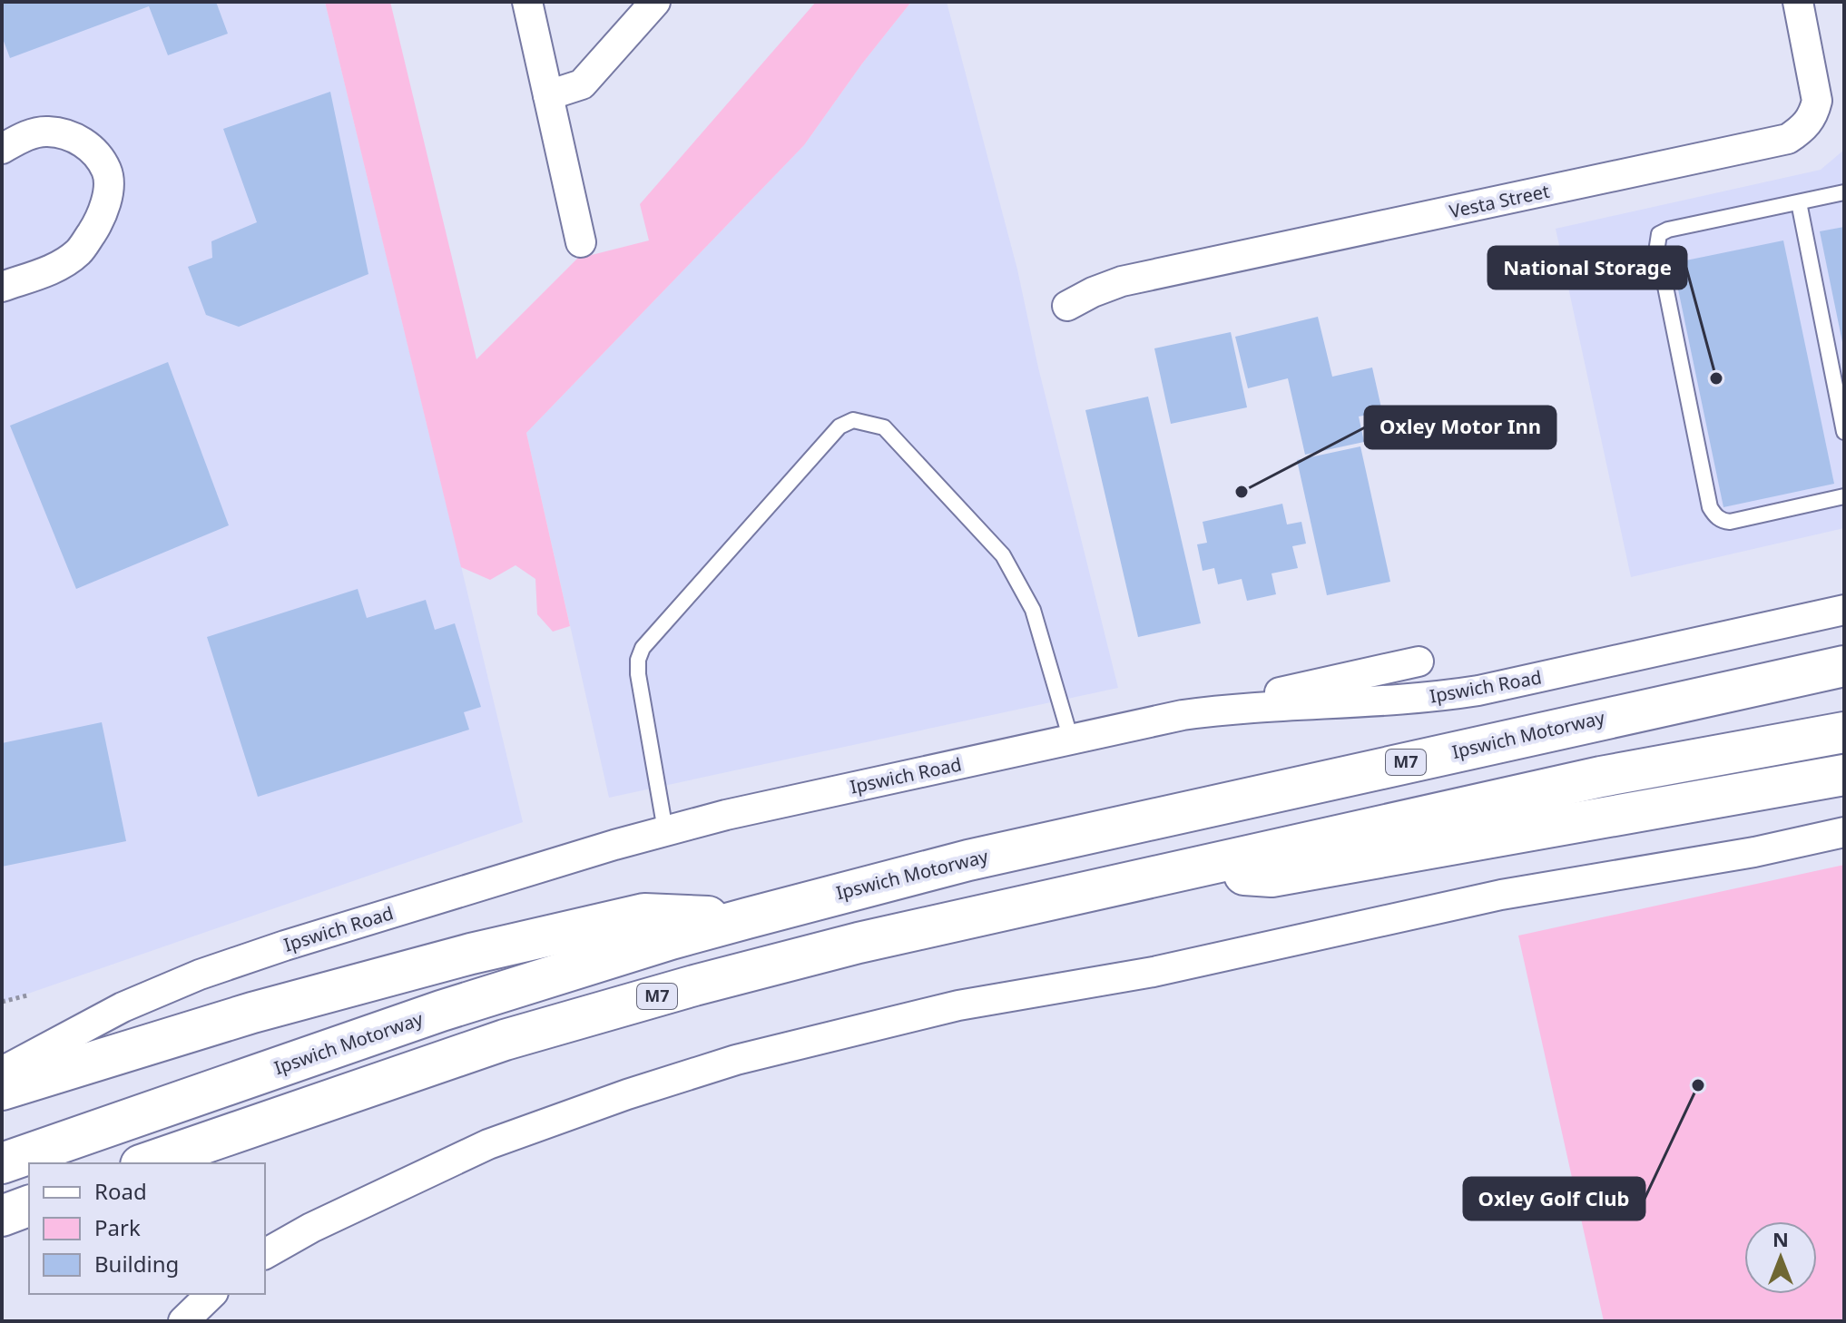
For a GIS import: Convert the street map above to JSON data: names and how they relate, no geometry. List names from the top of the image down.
{
  "streets": {
    "highway": ["Ipswich Motorway", "M7"],
    "street": ["Vesta Street", "Ipswich Road"]
  },
  "places": ["National Storage", "Oxley Motor Inn", "Oxley Golf Club"],
  "legend": ["Road", "Park", "Building"],
  "north": "top"
}
